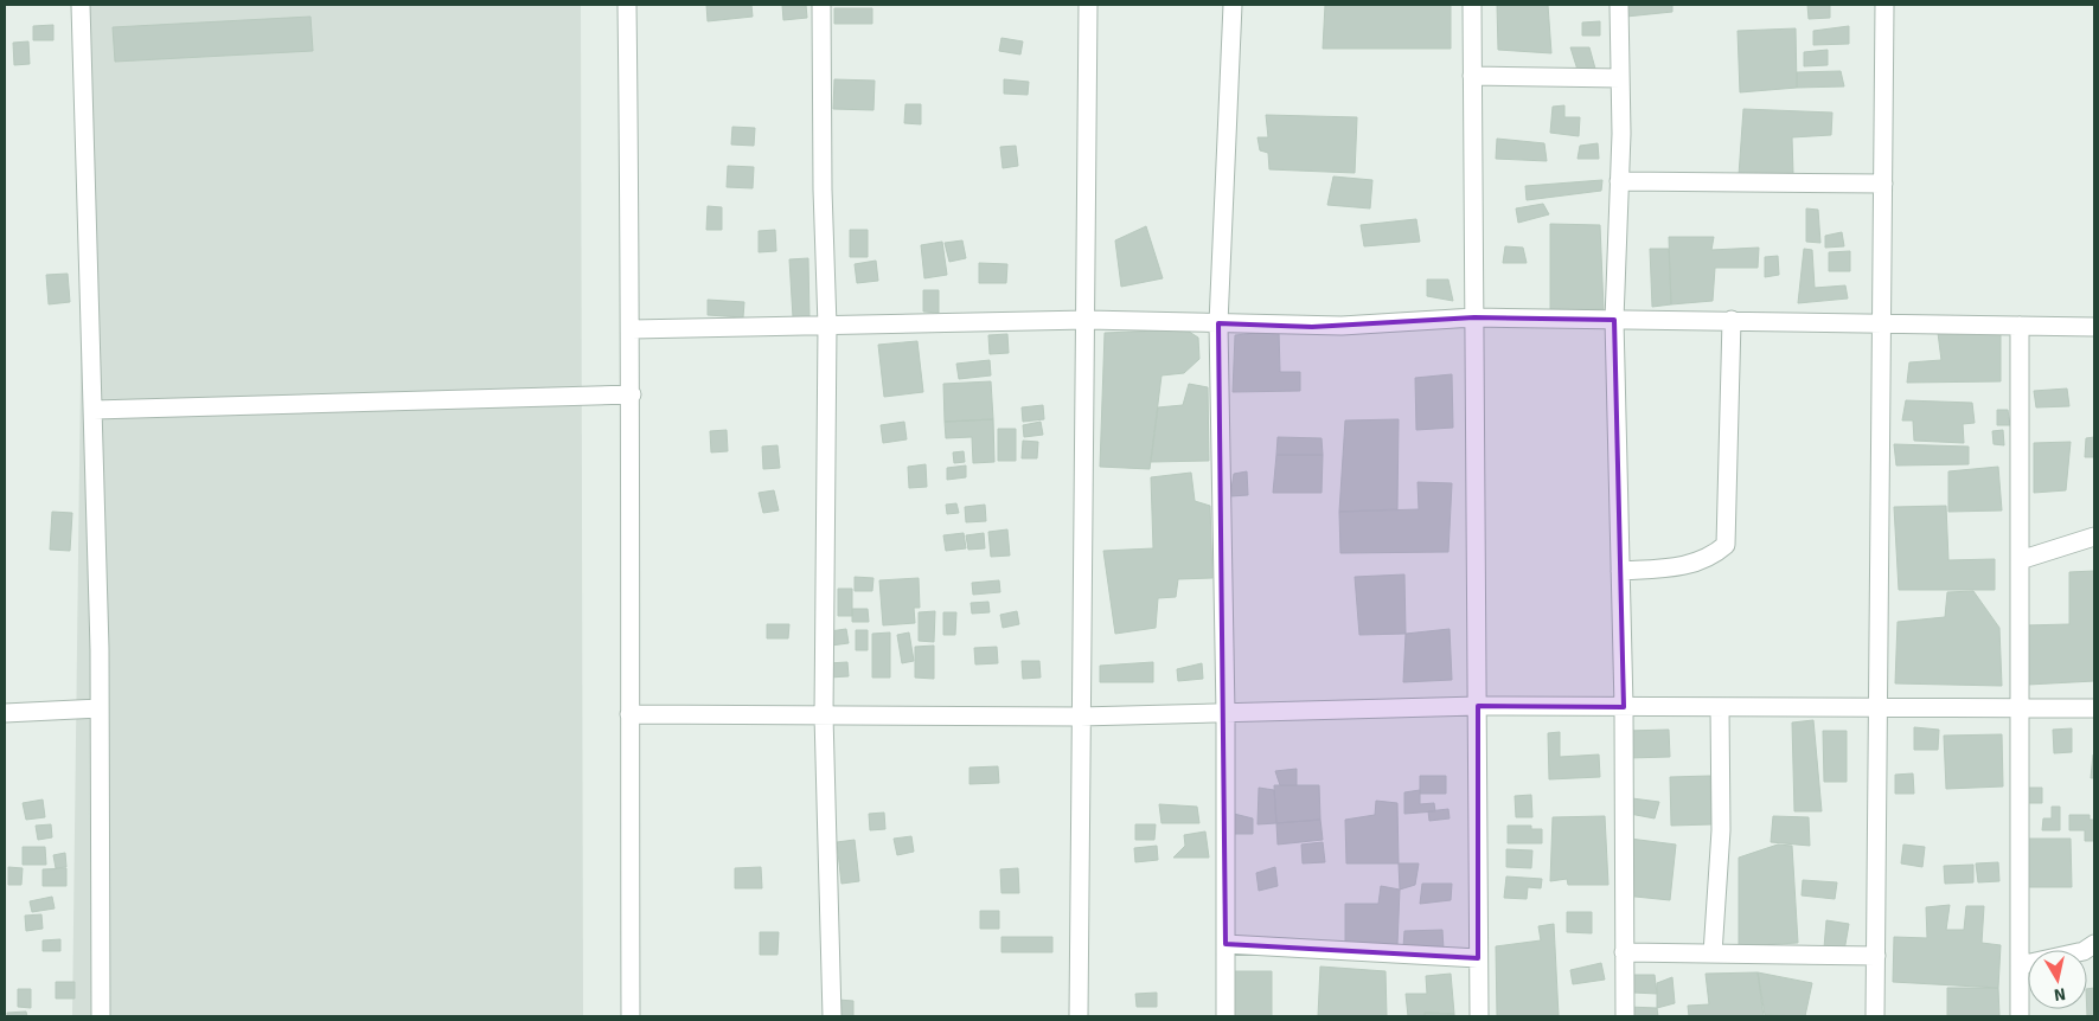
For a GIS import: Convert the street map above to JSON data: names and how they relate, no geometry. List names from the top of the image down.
{
  "north": "bottom"
}
